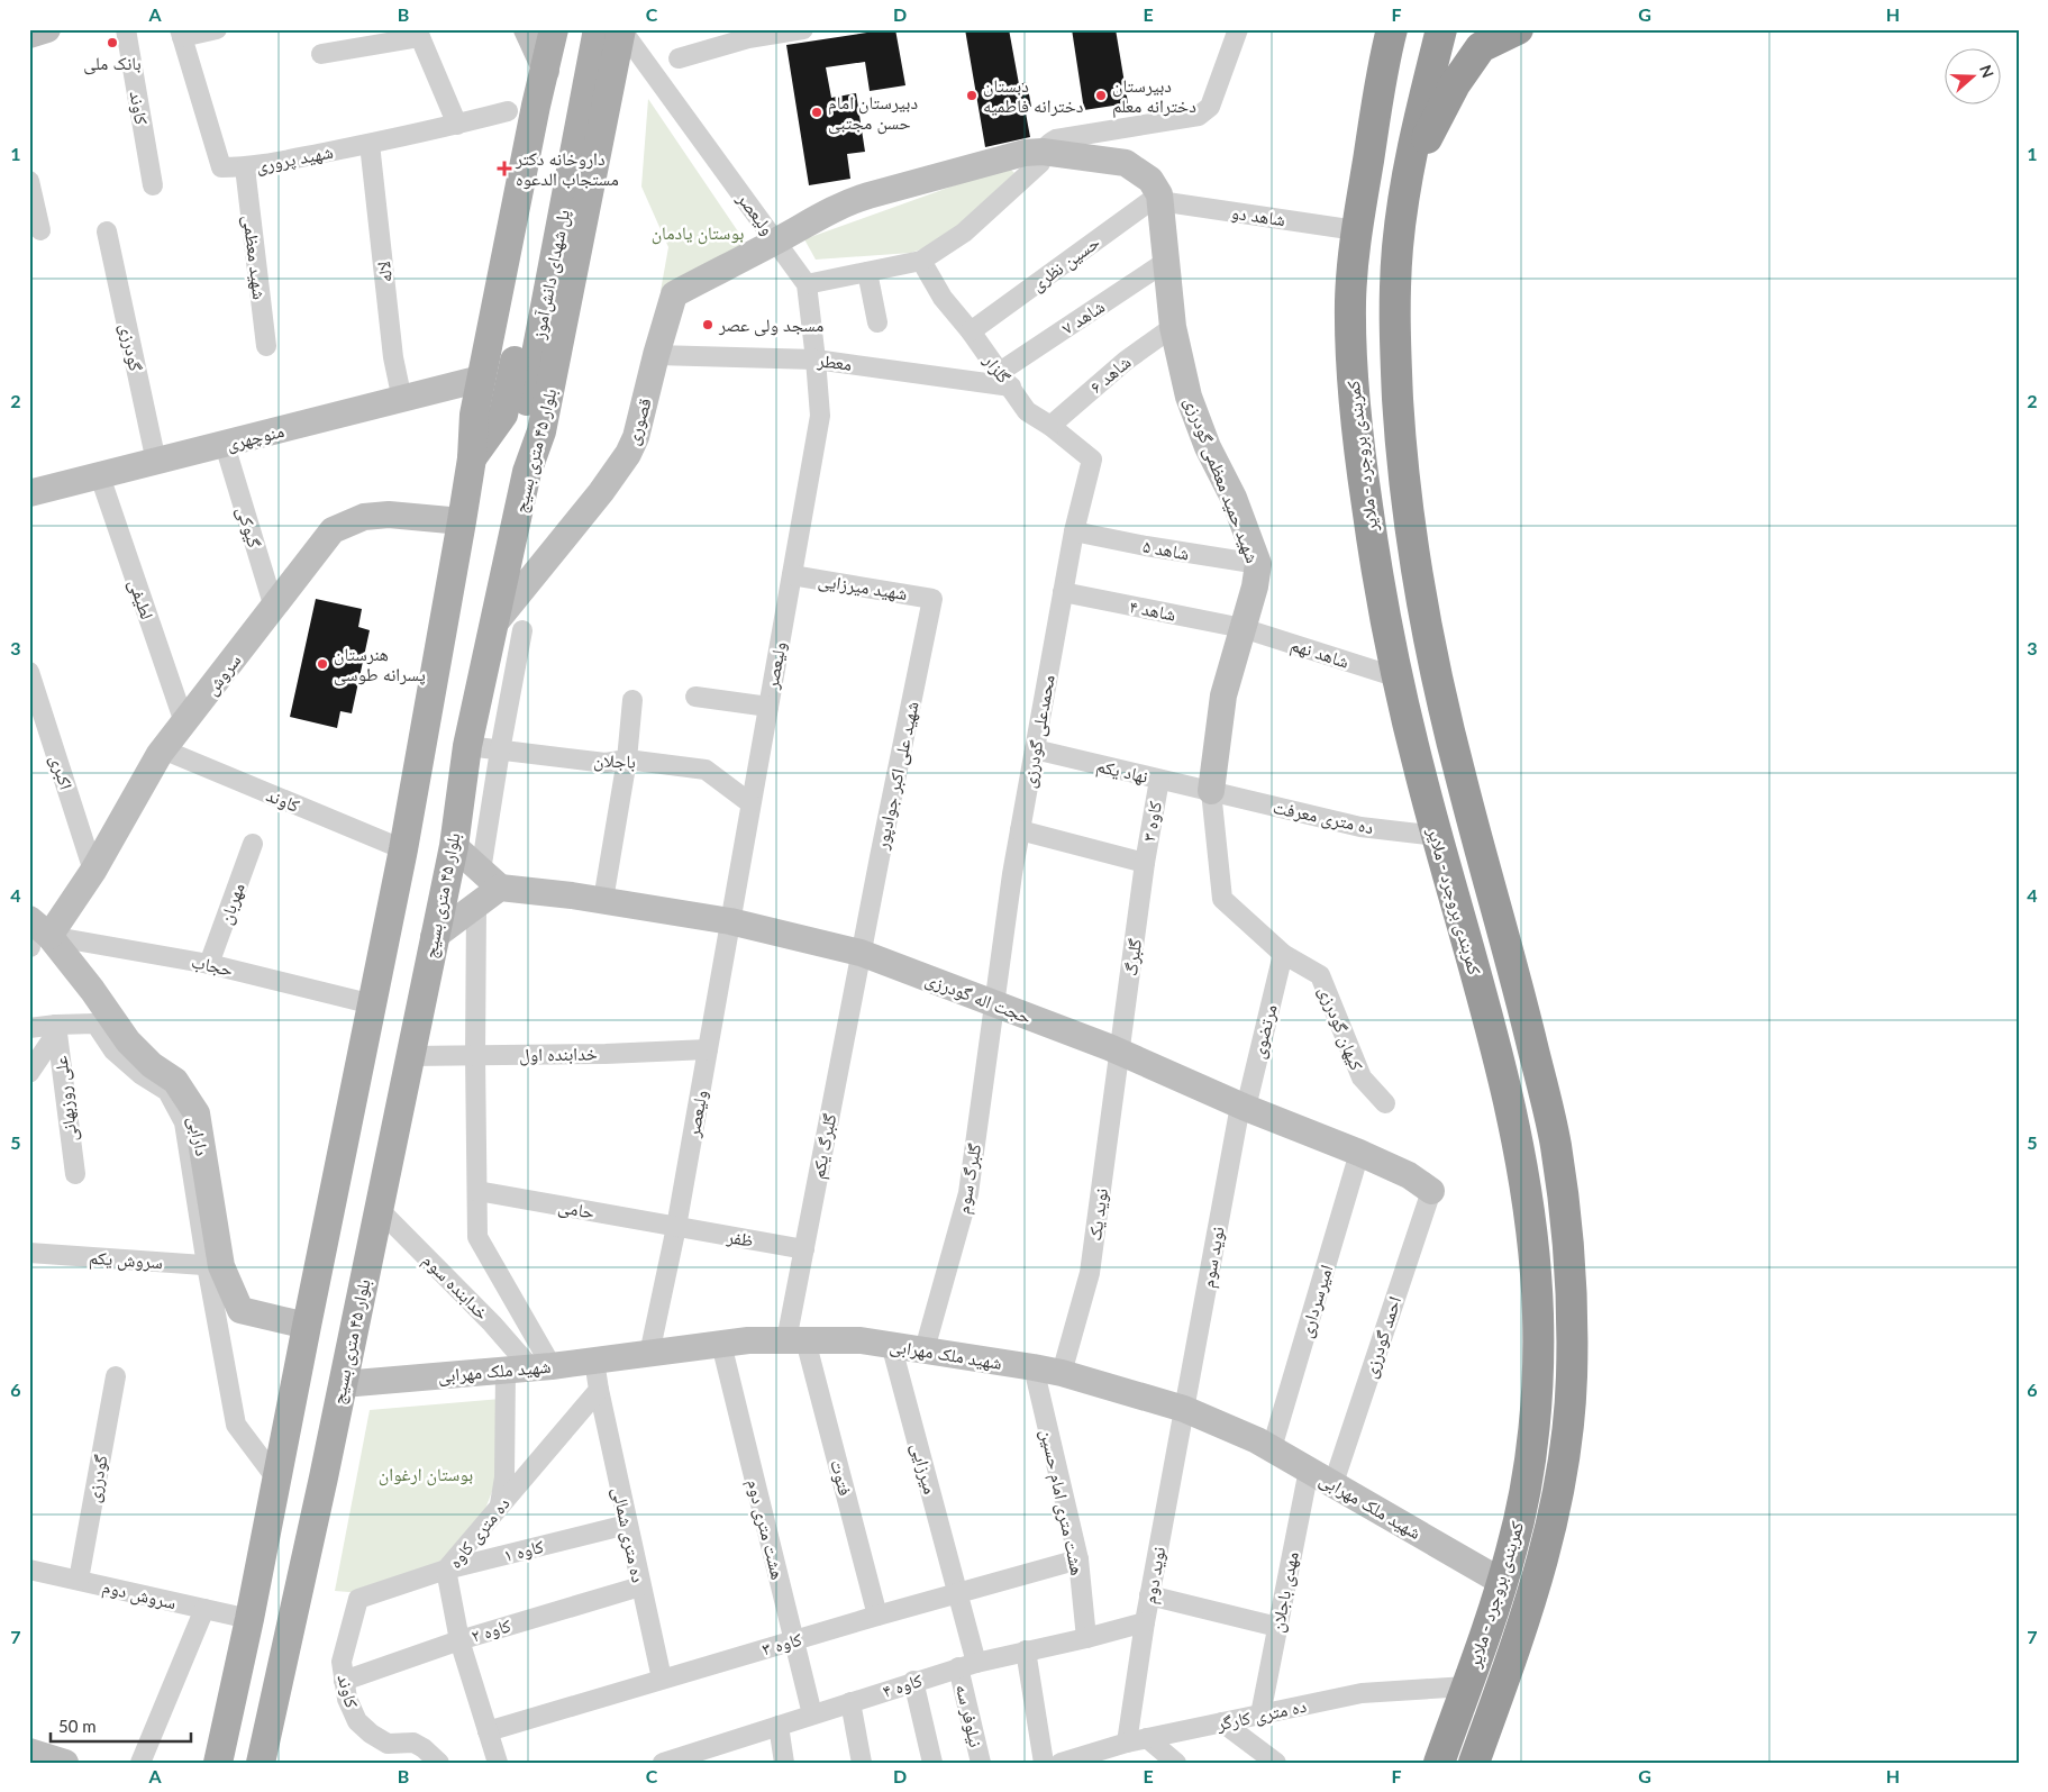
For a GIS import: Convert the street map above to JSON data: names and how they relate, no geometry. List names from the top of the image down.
{
  "streets": {
    "highway": ["کمربندی بروجرد - ملایر"],
    "main road": ["پل شهدای دانش‌آموز", "بلوار ۴۵ متری بسیج"],
    "street": [
      "کاوند",
      "شهید پروری",
      "ولیعصر",
      "شاهد دو",
      "شهید معظمی",
      "حسین نظری",
      "لاله",
      "شاهد ۷",
      "گودرزی",
      "معطر",
      "گلزار",
      "شاهد ۶",
      "قصوری",
      "منوچهری",
      "شهید حمید معظمی گودرزی",
      "گیوکی",
      "شاهد ۵",
      "شهید میرزایی",
      "لطیفی",
      "شاهد ۴",
      "شاهد نهم",
      "سروش",
      "محمدعلی گودرزی",
      "باجلان",
      "نهاد یکم",
      "اکبری",
      "شهید علی اکبر جوادپور",
      "ده متری معرفت",
      "کاوه ۳",
      "مهربان",
      "گلبرگ",
      "حجاب",
      "حجت اله گودرزی",
      "کیهان گودرزی",
      "مرتضوی",
      "خدابنده اول",
      "علی روزبهانی",
      "دارابی",
      "گلبرگ یکم",
      "گلبرگ سوم",
      "حامی",
      "نوید یک",
      "ظفر",
      "نوید سوم",
      "سروش یکم",
      "خدابنده سوم",
      "امیرسرداری",
      "احمد گودرزی",
      "شهید ملک مهرابی",
      "میرزایی",
      "فتوت",
      "هشت متری امام حسین",
      "هشت متری دوم",
      "ده متری کاوه",
      "ده متری شمالی",
      "کاوه ۱",
      "نوید دوم",
      "مهدی باجلان",
      "سروش دوم",
      "کاوه ۲",
      "کاوه ۴",
      "ده متری کارگر",
      "نیلوفر سه"
    ]
  },
  "crossings": [
    ["کاوند", "سروش"],
    ["کاوند", "کاوه ۱"],
    ["کاوند", "کاوه ۲"],
    ["شهید پروری", "شهید معظمی"],
    ["شهید پروری", "لاله"],
    ["ولیعصر", "معطر"],
    ["ولیعصر", "قصوری"],
    ["ولیعصر", "بلوار ۴۵ متری بسیج"],
    ["ولیعصر", "شهید میرزایی"],
    ["ولیعصر", "باجلان"],
    ["ولیعصر", "حجت اله گودرزی"],
    ["ولیعصر", "خدابنده اول"],
    ["ولیعصر", "حامی"],
    ["ولیعصر", "ظفر"],
    ["ولیعصر", "شهید ملک مهرابی"],
    ["شاهد دو", "حسین نظری"],
    ["شاهد دو", "کمربندی بروجرد - ملایر"],
    ["شاهد دو", "شهید حمید معظمی گودرزی"],
    ["حسین نظری", "گلزار"],
    ["حسین نظری", "شهید حمید معظمی گودرزی"],
    ["لاله", "منوچهری"],
    ["شاهد ۷", "معطر"],
    ["شاهد ۷", "گلزار"],
    ["شاهد ۷", "شهید حمید معظمی گودرزی"],
    ["گودرزی", "منوچهری"],
    ["گودرزی", "سروش دوم"],
    ["معطر", "گلزار"],
    ["معطر", "قصوری"],
    ["گلزار", "شاهد ۶"],
    ["گلزار", "محمدعلی گودرزی"],
    ["شاهد ۶", "شهید حمید معظمی گودرزی"],
    ["قصوری", "بلوار ۴۵ متری بسیج"],
    ["منوچهری", "گیوکی"],
    ["منوچهری", "لطیفی"],
    ["بلوار ۴۵ متری بسیج", "باجلان"],
    ["بلوار ۴۵ متری بسیج", "خدابنده اول"],
    ["بلوار ۴۵ متری بسیج", "خدابنده سوم"],
    ["بلوار ۴۵ متری بسیج", "شهید ملک مهرابی"],
    ["کمربندی بروجرد - ملایر", "شاهد نهم"],
    ["کمربندی بروجرد - ملایر", "ده متری معرفت"],
    ["کمربندی بروجرد - ملایر", "شهید ملک مهرابی"],
    ["کمربندی بروجرد - ملایر", "ده متری کارگر"],
    ["شهید حمید معظمی گودرزی", "شاهد ۵"],
    ["شهید حمید معظمی گودرزی", "شاهد ۴"],
    ["شهید حمید معظمی گودرزی", "شاهد نهم"],
    ["شهید حمید معظمی گودرزی", "نهاد یکم"],
    ["شهید حمید معظمی گودرزی", "ده متری معرفت"],
    ["شهید حمید معظمی گودرزی", "کیهان گودرزی"],
    ["گیوکی", "سروش"],
    ["شاهد ۵", "محمدعلی گودرزی"],
    ["شهید میرزایی", "شهید علی اکبر جوادپور"],
    ["لطیفی", "سروش"],
    ["شاهد ۴", "شاهد نهم"],
    ["شاهد ۴", "محمدعلی گودرزی"],
    ["سروش", "اکبری"],
    ["سروش", "حجاب"],
    ["سروش", "دارابی"],
    ["محمدعلی گودرزی", "نهاد یکم"],
    ["محمدعلی گودرزی", "حجت اله گودرزی"],
    ["محمدعلی گودرزی", "گلبرگ سوم"],
    ["نهاد یکم", "ده متری معرفت"],
    ["نهاد یکم", "کاوه ۳"],
    ["نهاد یکم", "کیهان گودرزی"],
    ["شهید علی اکبر جوادپور", "حجت اله گودرزی"],
    ["شهید علی اکبر جوادپور", "گلبرگ یکم"],
    ["ده متری معرفت", "کیهان گودرزی"],
    ["کاوه ۳", "گلبرگ"],
    ["کاوه ۳", "میرزایی"],
    ["کاوه ۳", "فتوت"],
    ["کاوه ۳", "هشت متری امام حسین"],
    ["کاوه ۳", "هشت متری دوم"],
    ["کاوه ۳", "ده متری کاوه"],
    ["کاوه ۳", "ده متری شمالی"],
    ["مهربان", "حجاب"],
    ["گلبرگ", "حجت اله گودرزی"],
    ["گلبرگ", "نوید یک"],
    ["حجاب", "دارابی"],
    ["حجت اله گودرزی", "مرتضوی"],
    ["حجت اله گودرزی", "گلبرگ یکم"],
    ["حجت اله گودرزی", "گلبرگ سوم"],
    ["حجت اله گودرزی", "نوید یک"],
    ["حجت اله گودرزی", "نوید سوم"],
    ["حجت اله گودرزی", "امیرسرداری"],
    ["حجت اله گودرزی", "احمد گودرزی"],
    ["کیهان گودرزی", "مرتضوی"],
    ["مرتضوی", "نوید سوم"],
    ["دارابی", "سروش یکم"],
    ["گلبرگ یکم", "ظفر"],
    ["گلبرگ یکم", "شهید ملک مهرابی"],
    ["گلبرگ یکم", "فتوت"],
    ["گلبرگ سوم", "شهید ملک مهرابی"],
    ["حامی", "ظفر"],
    ["نوید یک", "شهید ملک مهرابی"],
    ["نوید سوم", "شهید ملک مهرابی"],
    ["نوید سوم", "نوید دوم"],
    ["خدابنده سوم", "شهید ملک مهرابی"],
    ["امیرسرداری", "شهید ملک مهرابی"],
    ["احمد گودرزی", "شهید ملک مهرابی"],
    ["شهید ملک مهرابی", "میرزایی"],
    ["شهید ملک مهرابی", "فتوت"],
    ["شهید ملک مهرابی", "هشت متری امام حسین"],
    ["شهید ملک مهرابی", "هشت متری دوم"],
    ["شهید ملک مهرابی", "نوید دوم"],
    ["شهید ملک مهرابی", "مهدی باجلان"],
    ["میرزایی", "کاوه ۴"],
    ["میرزایی", "نیلوفر سه"],
    ["هشت متری امام حسین", "کاوه ۴"],
    ["هشت متری دوم", "کاوه ۴"],
    ["ده متری کاوه", "ده متری شمالی"],
    ["ده متری کاوه", "کاوه ۱"],
    ["ده متری کاوه", "کاوه ۲"],
    ["ده متری شمالی", "کاوه ۱"],
    ["ده متری شمالی", "کاوه ۲"],
    ["نوید دوم", "کاوه ۴"],
    ["نوید دوم", "ده متری کارگر"],
    ["مهدی باجلان", "ده متری کارگر"],
    ["کاوه ۴", "نیلوفر سه"]
  ],
  "parks": ["بوستان یادمان", "بوستان ارغوان"],
  "places": {
    "other": [
      "بانک ملی",
      "دبستان دخترانه فاطمیه",
      "دبیرستان دخترانه معلم",
      "دبیرستان امام حسن مجتبی",
      "مسجد ولی عصر",
      "هنرستان پسرانه طوسی"
    ],
    "health": ["داروخانه دکتر مستجاب الدعوه"]
  },
  "scale_bar": "50 m",
  "north": "right",
  "grid": {
    "columns": [
      "A",
      "B",
      "C",
      "D",
      "E",
      "F",
      "G",
      "H"
    ],
    "rows": [
      "1",
      "2",
      "3",
      "4",
      "5",
      "6",
      "7"
    ]
  }
}
